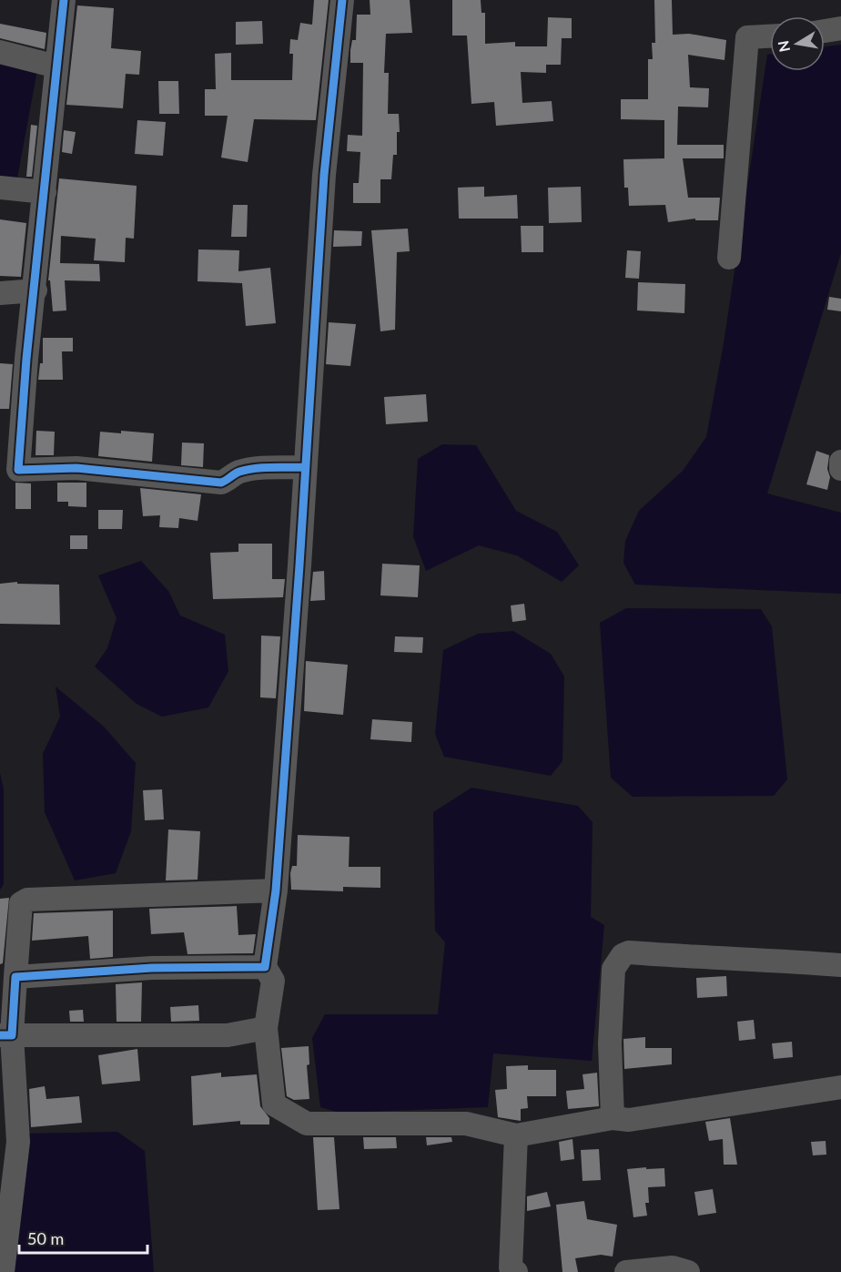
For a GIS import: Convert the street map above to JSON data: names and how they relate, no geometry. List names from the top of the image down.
{
  "scale_bar": "50 m",
  "north": "left"
}
